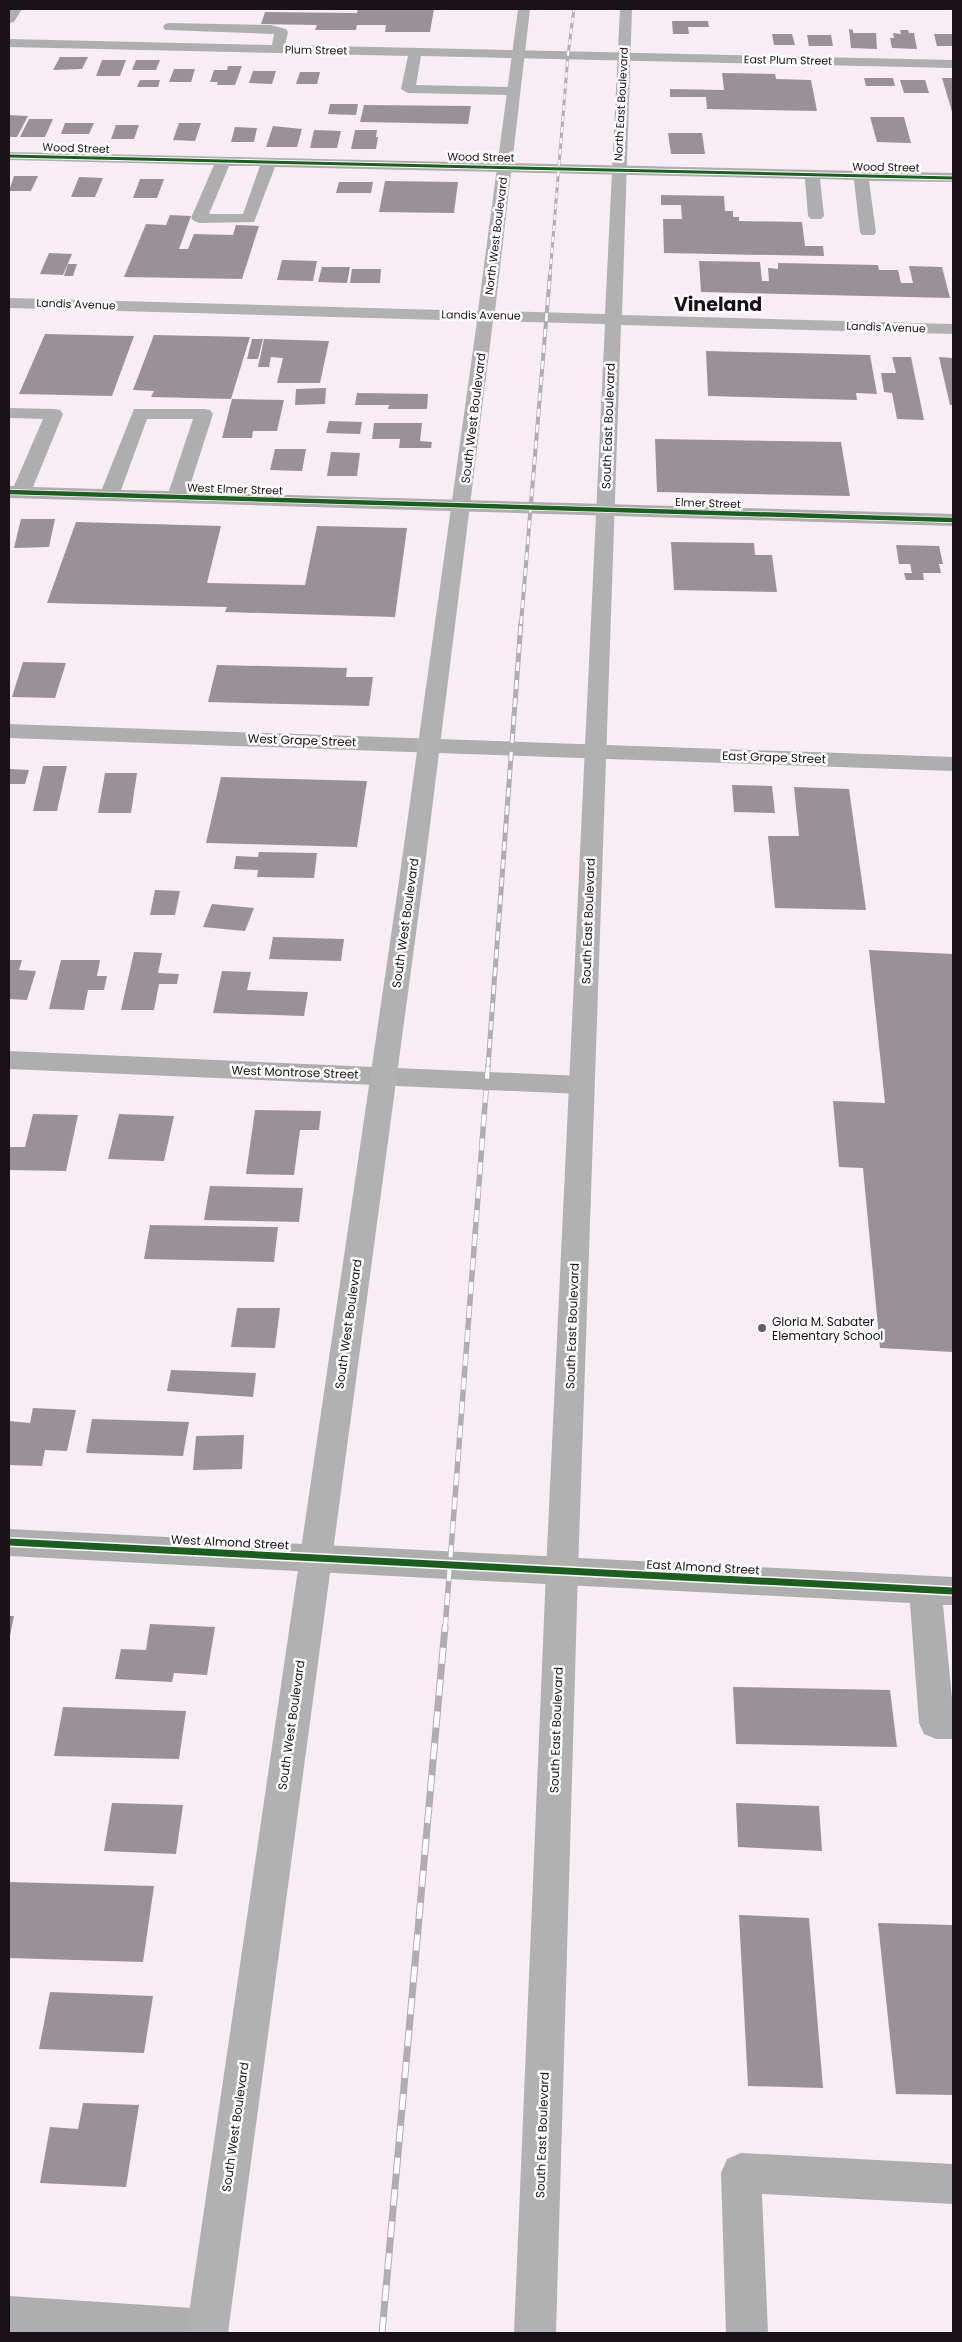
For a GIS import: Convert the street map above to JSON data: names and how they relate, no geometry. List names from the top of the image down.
{
  "streets": {
    "main road": [
      "North East Boulevard",
      "North West Boulevard",
      "Landis Avenue",
      "South West Boulevard",
      "South East Boulevard"
    ],
    "street": [
      "Plum Street",
      "East Plum Street",
      "Wood Street",
      "West Elmer Street",
      "Elmer Street",
      "West Grape Street",
      "East Grape Street",
      "West Montrose Street",
      "West Almond Street",
      "East Almond Street"
    ]
  },
  "crossings": [
    ["Plum Street", "East Plum Street"],
    ["Plum Street", "North East Boulevard"],
    ["Plum Street", "North West Boulevard"],
    ["East Plum Street", "North East Boulevard"],
    ["North East Boulevard", "Wood Street"],
    ["North East Boulevard", "Landis Avenue"],
    ["North East Boulevard", "South East Boulevard"],
    ["Wood Street", "North West Boulevard"],
    ["North West Boulevard", "Landis Avenue"],
    ["North West Boulevard", "South West Boulevard"],
    ["Landis Avenue", "South West Boulevard"],
    ["Landis Avenue", "South East Boulevard"],
    ["South West Boulevard", "West Elmer Street"],
    ["South West Boulevard", "Elmer Street"],
    ["South West Boulevard", "West Grape Street"],
    ["South West Boulevard", "West Montrose Street"],
    ["South West Boulevard", "West Almond Street"],
    ["South East Boulevard", "Elmer Street"],
    ["South East Boulevard", "West Grape Street"],
    ["South East Boulevard", "East Grape Street"],
    ["South East Boulevard", "West Montrose Street"],
    ["South East Boulevard", "East Almond Street"],
    ["West Elmer Street", "Elmer Street"],
    ["West Grape Street", "East Grape Street"],
    ["West Almond Street", "East Almond Street"]
  ],
  "districts": ["Vineland"],
  "places": ["Gloria M. Sabater Elementary School"]
}
